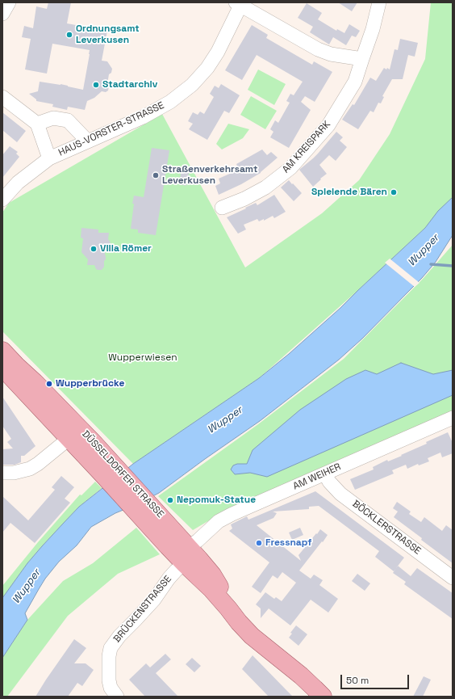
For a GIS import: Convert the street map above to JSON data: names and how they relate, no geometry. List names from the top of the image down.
{
  "streets": {
    "main road": ["DÜSSELDORFER STRASSE"],
    "street": [
      "HAUS-VORSTER-STRASSE",
      "AM KREISPARK",
      "AM WEIHER",
      "BÖCKLERSTRASSE",
      "BRÜCKENSTRASSE"
    ]
  },
  "crossings": [
    ["DÜSSELDORFER STRASSE", "AM WEIHER"],
    ["DÜSSELDORFER STRASSE", "BRÜCKENSTRASSE"],
    ["AM WEIHER", "BÖCKLERSTRASSE"],
    ["AM WEIHER", "BRÜCKENSTRASSE"]
  ],
  "water": ["Wupper"],
  "parks": ["Wupperwiesen"],
  "places": [
    "Ordnungsamt Leverkusen",
    "Stadtarchiv",
    "Straßenverkehrsamt Leverkusen",
    "Spielende Bären",
    "Villa Römer",
    "Wupperbrücke",
    "Nepomuk-Statue",
    "Fressnapf"
  ],
  "scale_bar": "50 m"
}
